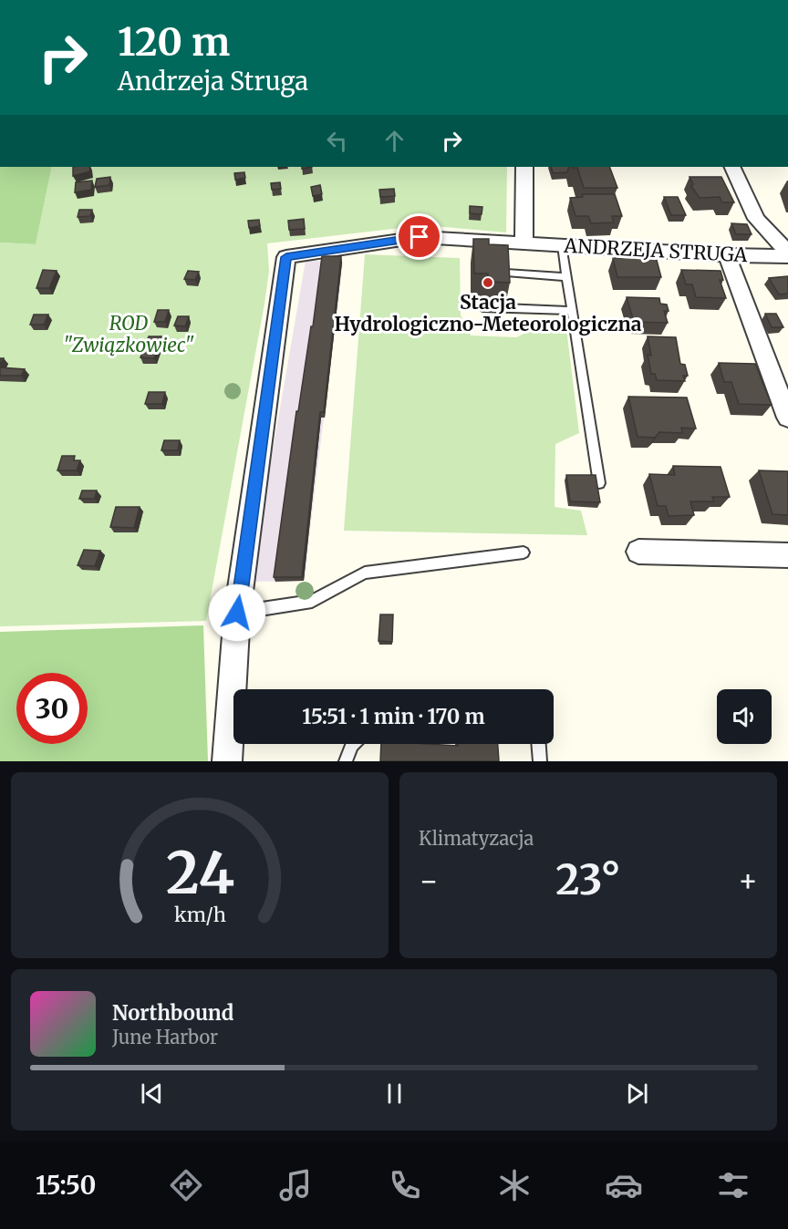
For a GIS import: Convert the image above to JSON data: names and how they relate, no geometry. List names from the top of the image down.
{
  "streets": {
    "street": ["ANDRZEJA STRUGA"]
  },
  "parks": ["ROD \"Związkowiec\""],
  "places": ["Stacja Hydrologiczno-Meteorologiczna"],
  "page": {
    "turn": ["120 m", "Andrzeja Struga"],
    "limit": "30",
    "trip": "15:51 · 1 min · 170 m",
    "tile": "Klimatyzacja",
    "heat": ["−", "23°", "+"],
    "song": ["Northbound", "June Harbor"],
    "tabs": "15:50",
    "gauge": ["24", "km/h"]
  }
}
